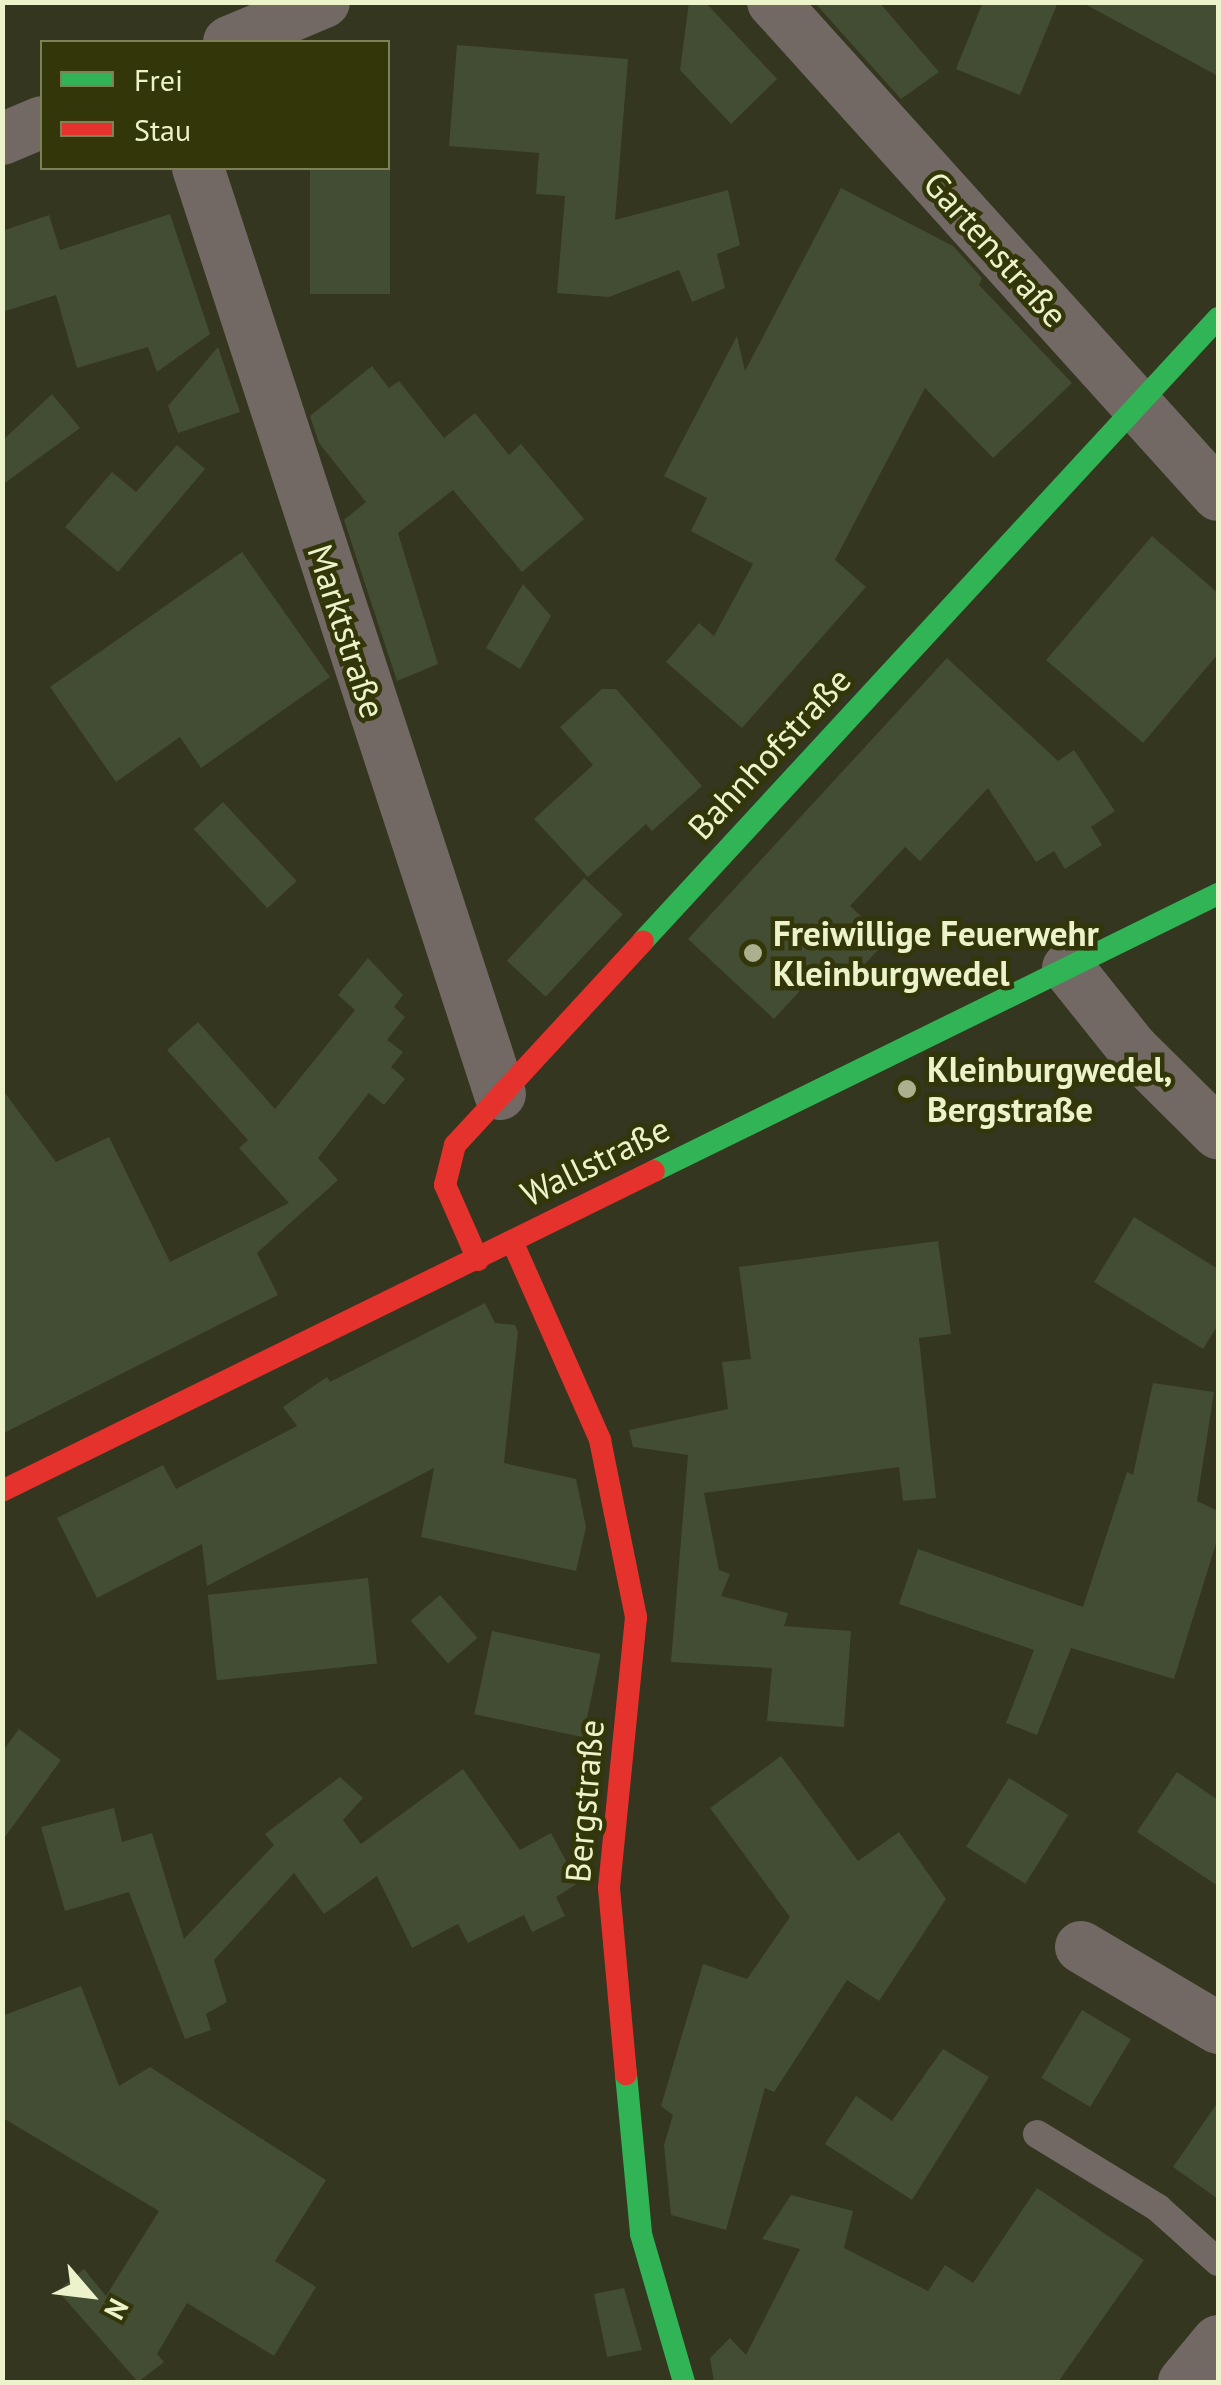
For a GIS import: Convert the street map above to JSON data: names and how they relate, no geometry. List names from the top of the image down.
{
  "streets": {
    "street": [
      "Gartenstraße",
      "Marktstraße",
      "Bahnhofstraße",
      "Wallstraße",
      "Bergstraße"
    ]
  },
  "crossings": [
    ["Gartenstraße", "Bahnhofstraße"],
    ["Marktstraße", "Bahnhofstraße"],
    ["Bahnhofstraße", "Wallstraße"],
    ["Wallstraße", "Bergstraße"]
  ],
  "places": ["Freiwillige Feuerwehr Kleinburgwedel", "Kleinburgwedel, Bergstraße"],
  "legend": ["Frei", "Stau"],
  "north": "bottom right"
}
